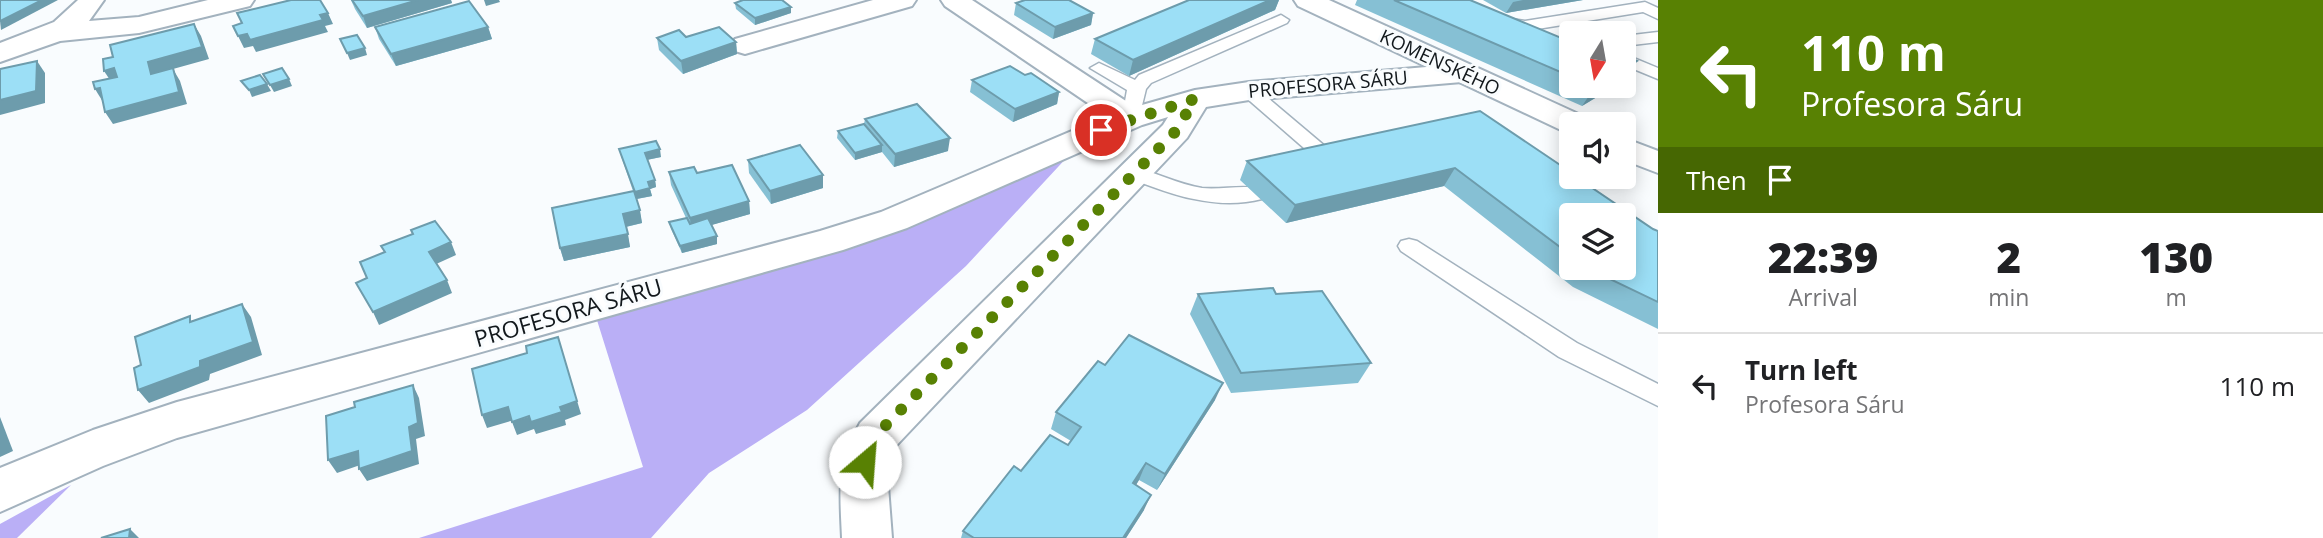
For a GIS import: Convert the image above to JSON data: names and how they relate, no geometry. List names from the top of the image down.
{
  "streets": {
    "street": ["KOMENSKÉHO", "PROFESORA SÁRU"]
  },
  "crossings": [
    ["KOMENSKÉHO", "PROFESORA SÁRU"]
  ],
  "north": "bottom",
  "page": {
    "turn": ["110 m", "Profesora Sáru"],
    "then": "Then",
    "eta": [
      "22:39",
      "Arrival",
      "2",
      "min",
      "130",
      "m"
    ],
    "list": [
      {
        "name": "Turn left",
        "note": "Profesora Sáru",
        "value": "110 m"
      }
    ]
  }
}
